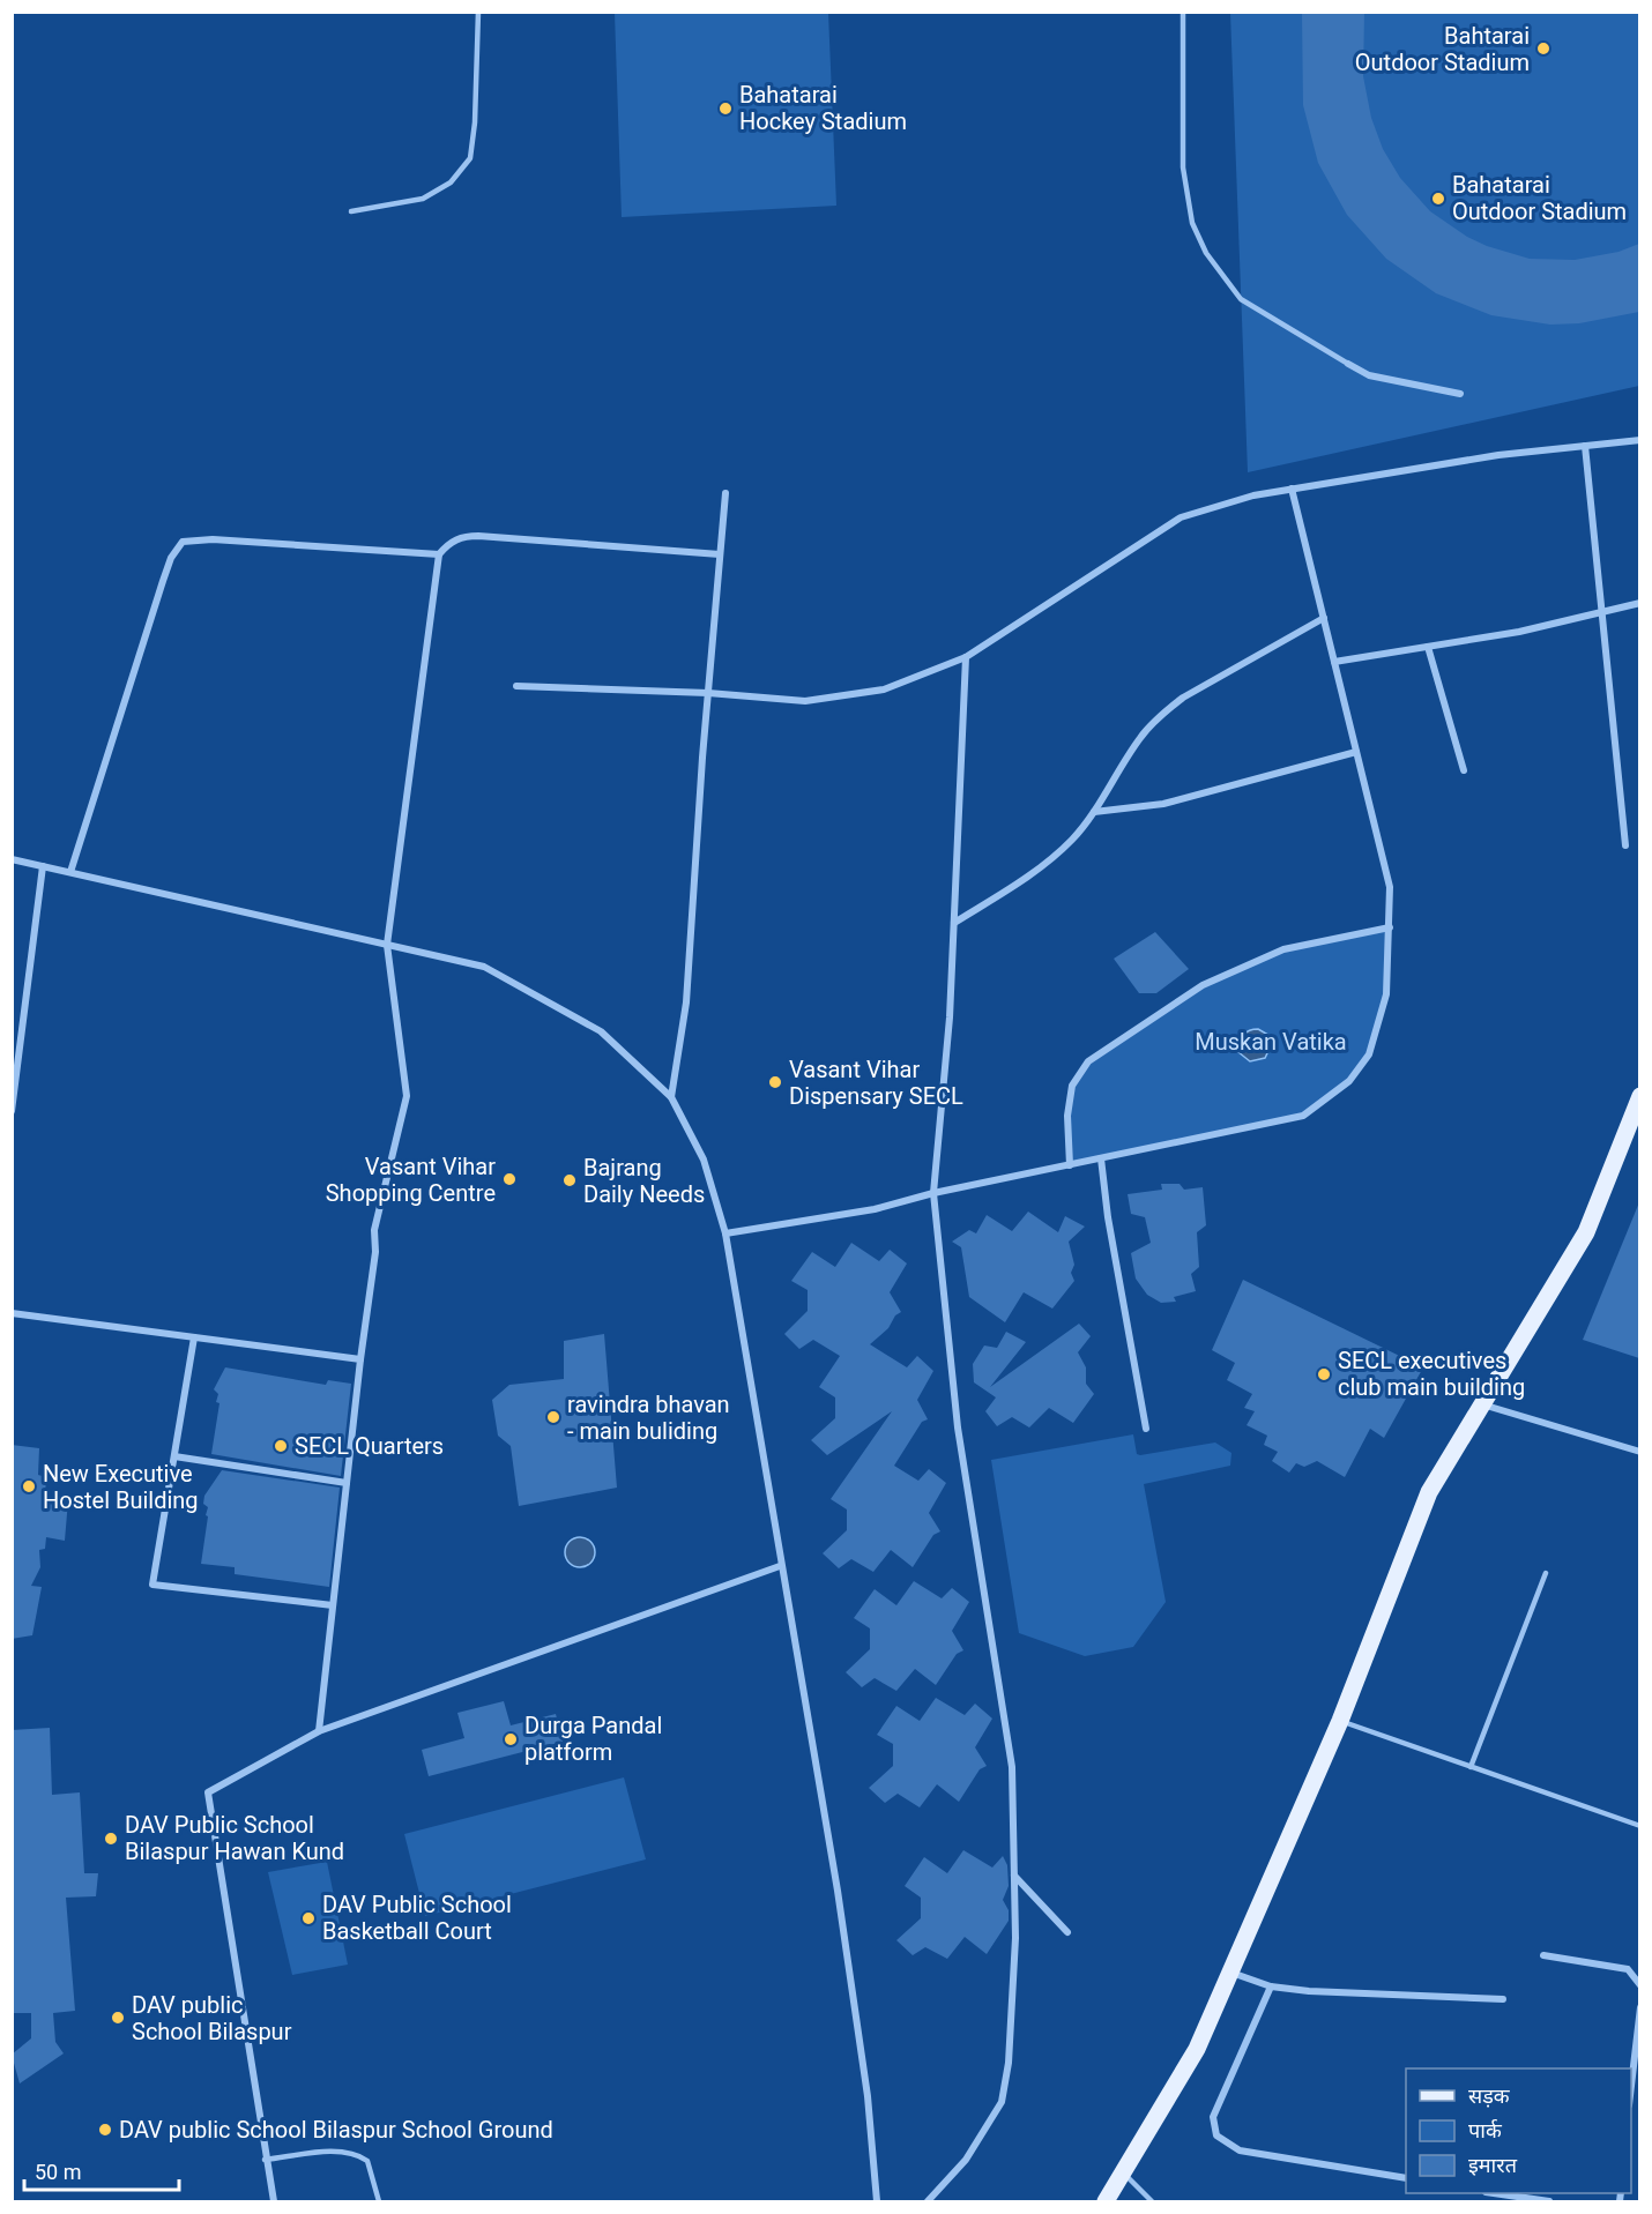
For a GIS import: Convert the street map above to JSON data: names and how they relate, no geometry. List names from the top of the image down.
{
  "parks": ["Muskan Vatika"],
  "places": [
    "Bahtarai Outdoor Stadium",
    "Bahatarai Hockey Stadium",
    "Bahatarai Outdoor Stadium",
    "Vasant Vihar Dispensary SECL",
    "Vasant Vihar Shopping Centre",
    "Bajrang Daily Needs",
    "SECL executives club main building",
    "ravindra bhavan - main buliding",
    "SECL Quarters",
    "New Executive Hostel Building",
    "Durga Pandal platform",
    "DAV Public School Bilaspur Hawan Kund",
    "DAV Public School Basketball Court",
    "DAV public School Bilaspur",
    "DAV public School Bilaspur School Ground"
  ],
  "legend": ["सड़क", "पार्क", "इमारत"],
  "scale_bar": "50 m"
}
